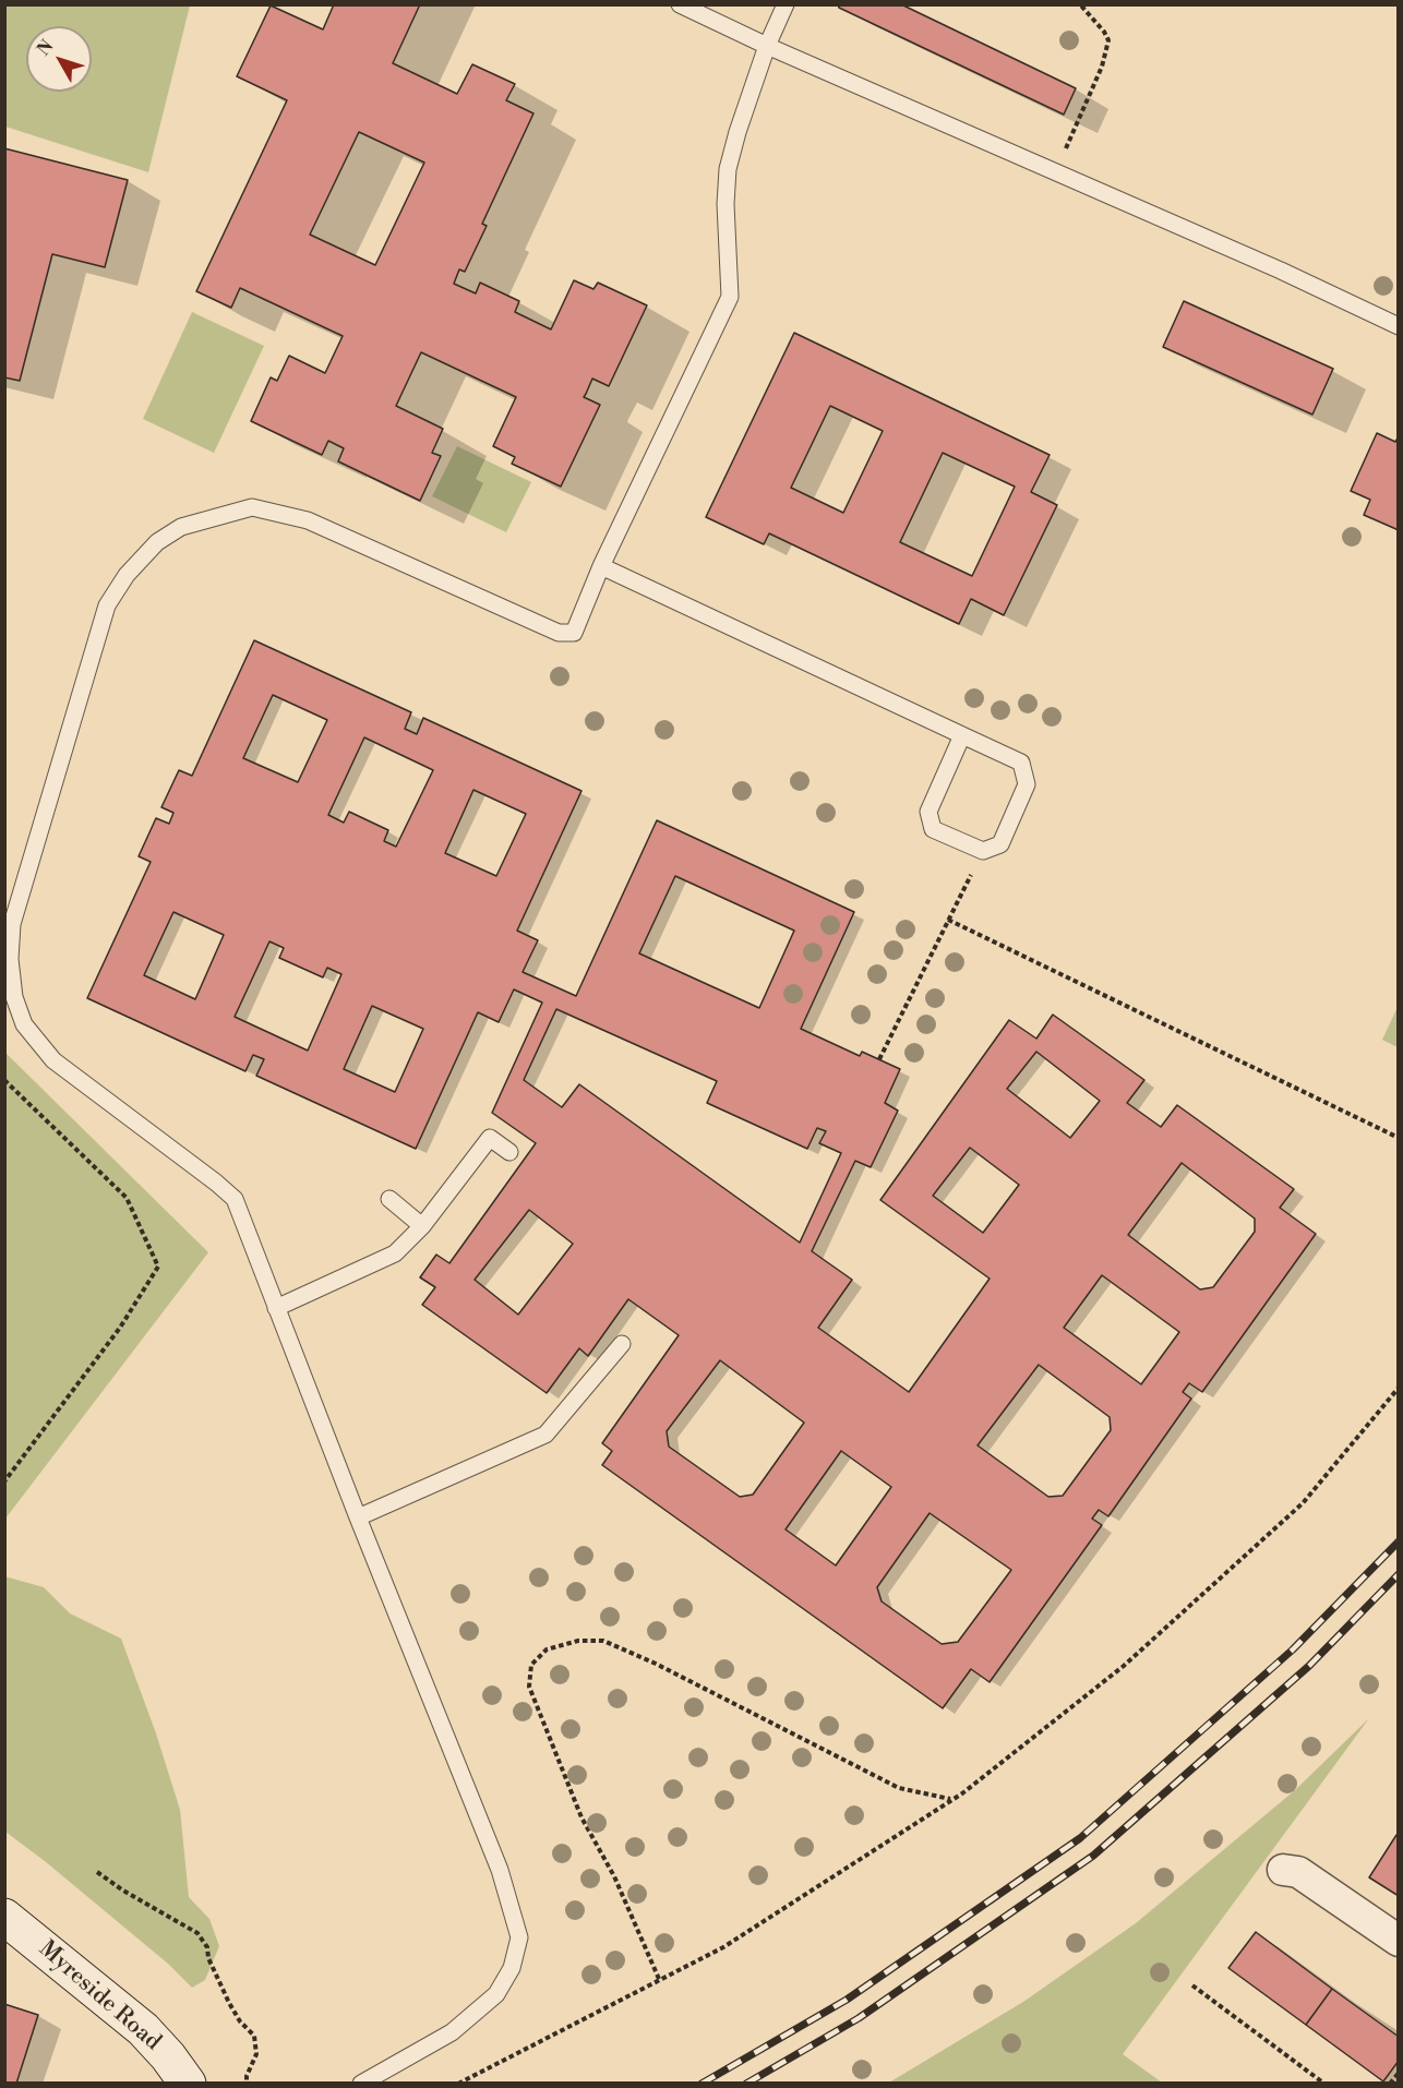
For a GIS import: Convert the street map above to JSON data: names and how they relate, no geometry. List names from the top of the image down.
{
  "streets": {
    "street": ["Myreside Road"]
  },
  "north": "top left"
}
